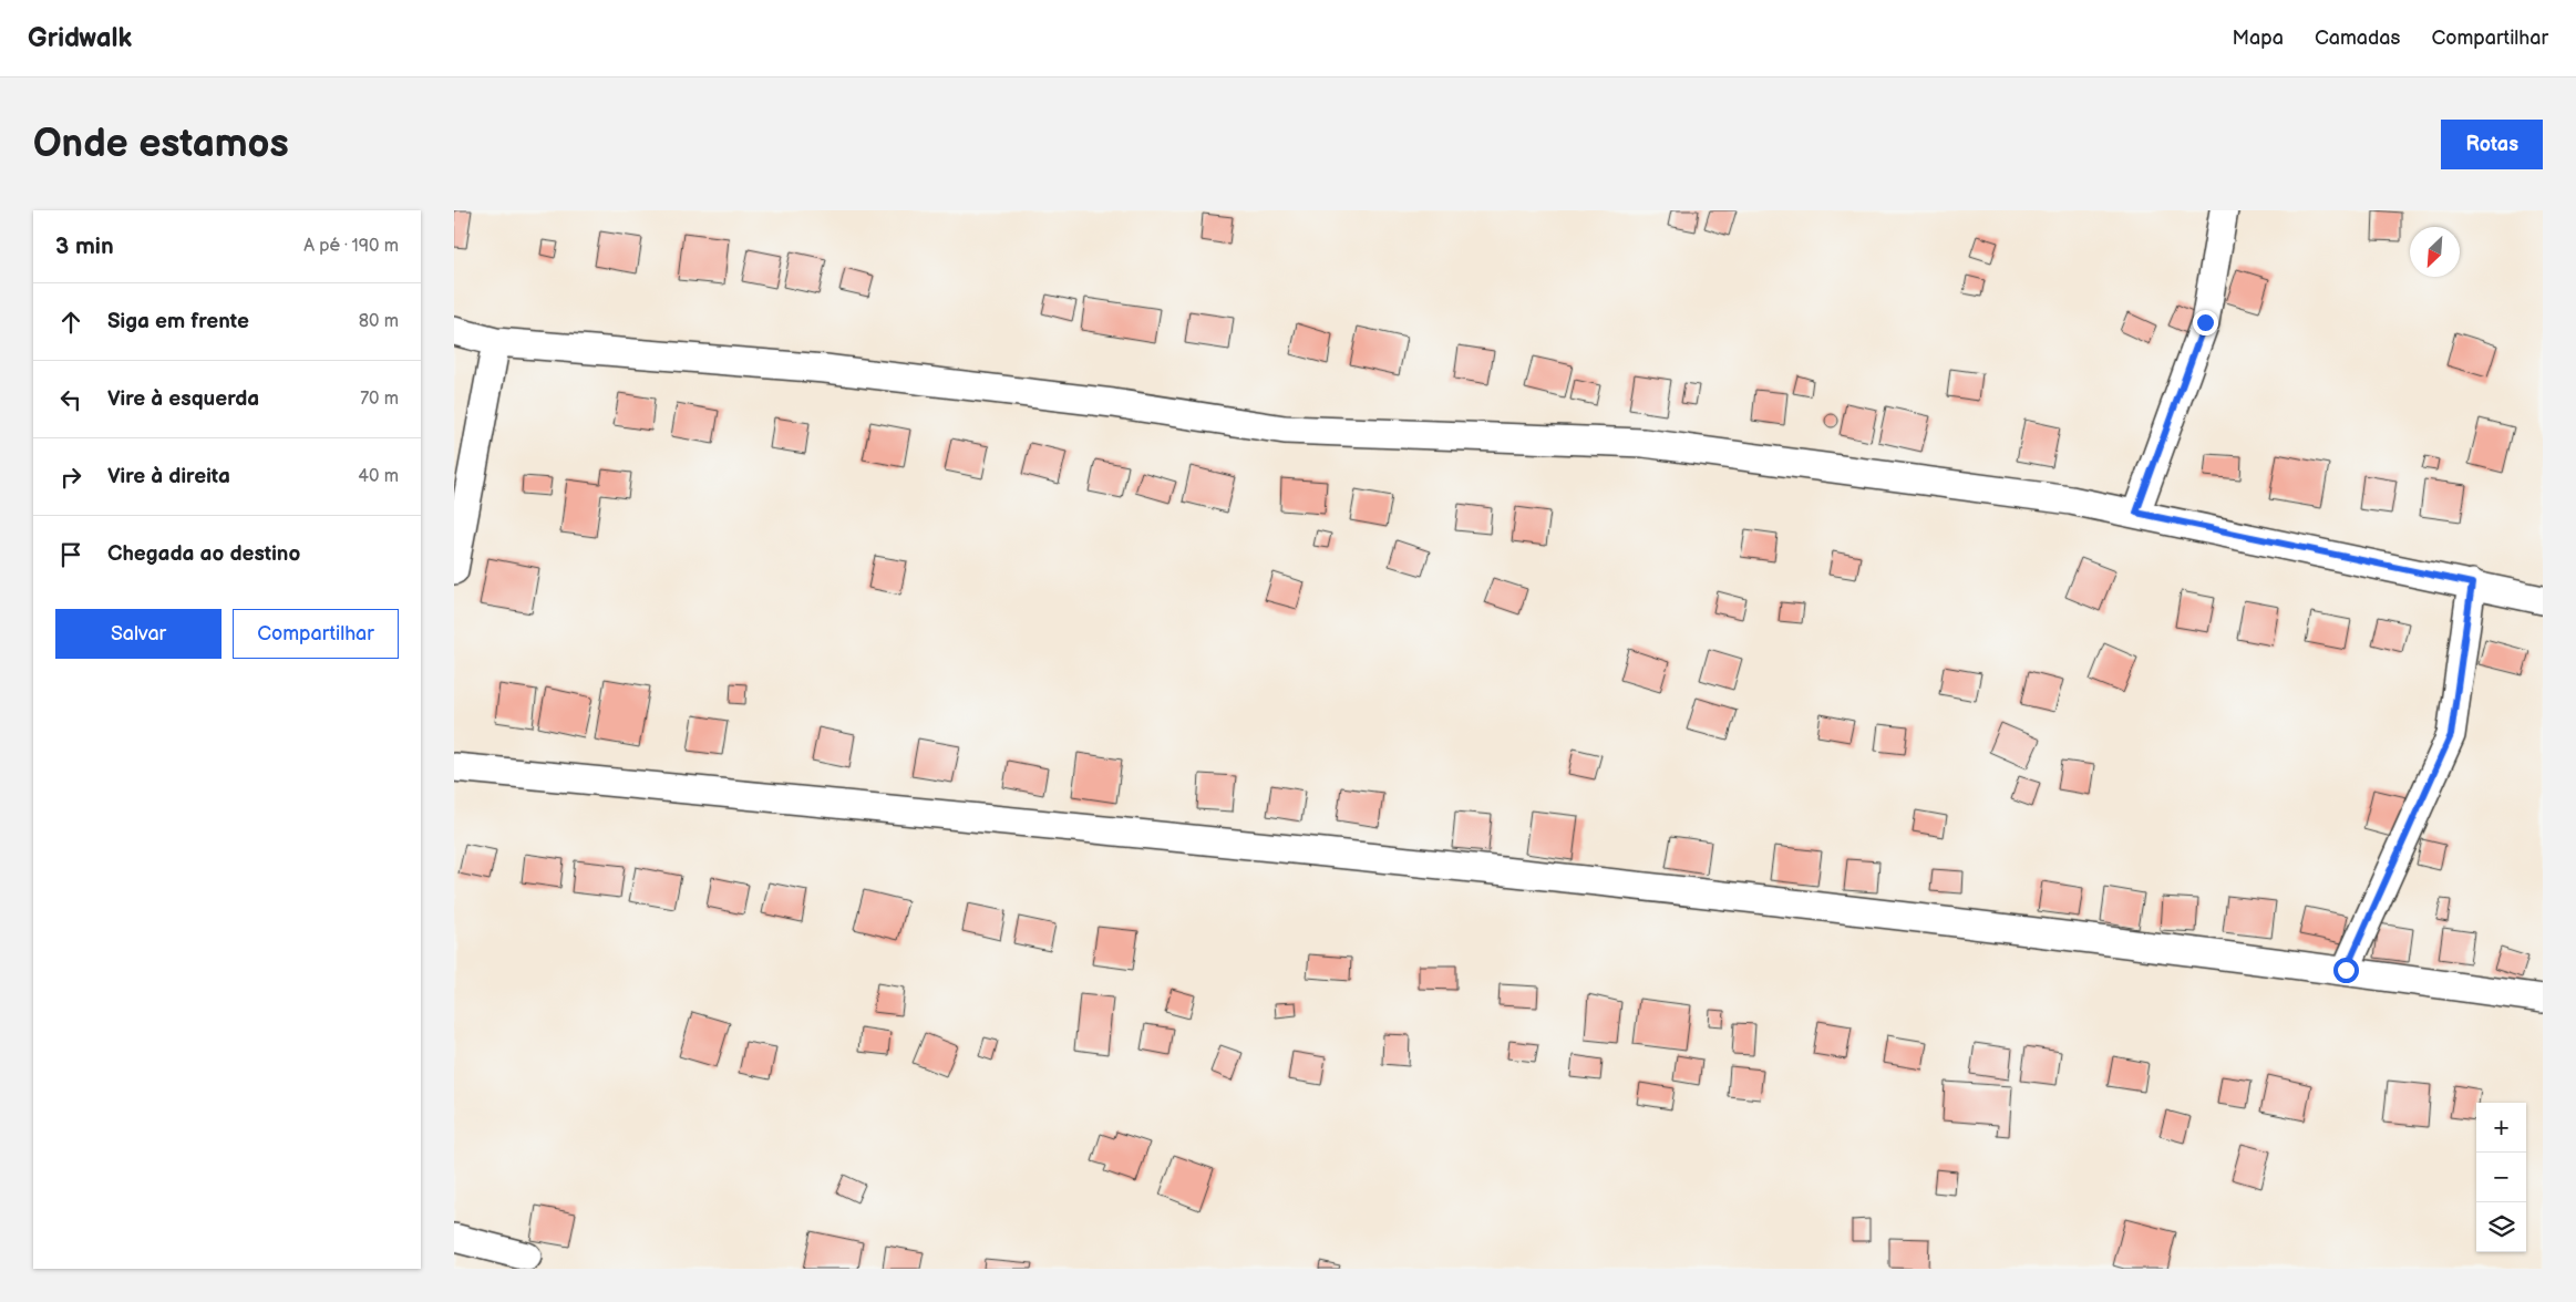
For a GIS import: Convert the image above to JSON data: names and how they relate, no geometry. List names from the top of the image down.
{
  "north": "bottom left",
  "page": {
    "header": "Gridwalk",
    "nav": ["Mapa", "Camadas", "Compartilhar"],
    "buttons": [
      "Rotas",
      ["Salvar", "Compartilhar"]
    ],
    "title": "Onde estamos",
    "heading": ["3 min", "A pé · 190 m"],
    "list": [
      ["Siga em frente", "80 m"],
      ["Vire à esquerda", "70 m"],
      ["Vire à direita", "40 m"],
      "Chegada ao destino"
    ],
    "map_buttons": ["+", "−"]
  }
}
